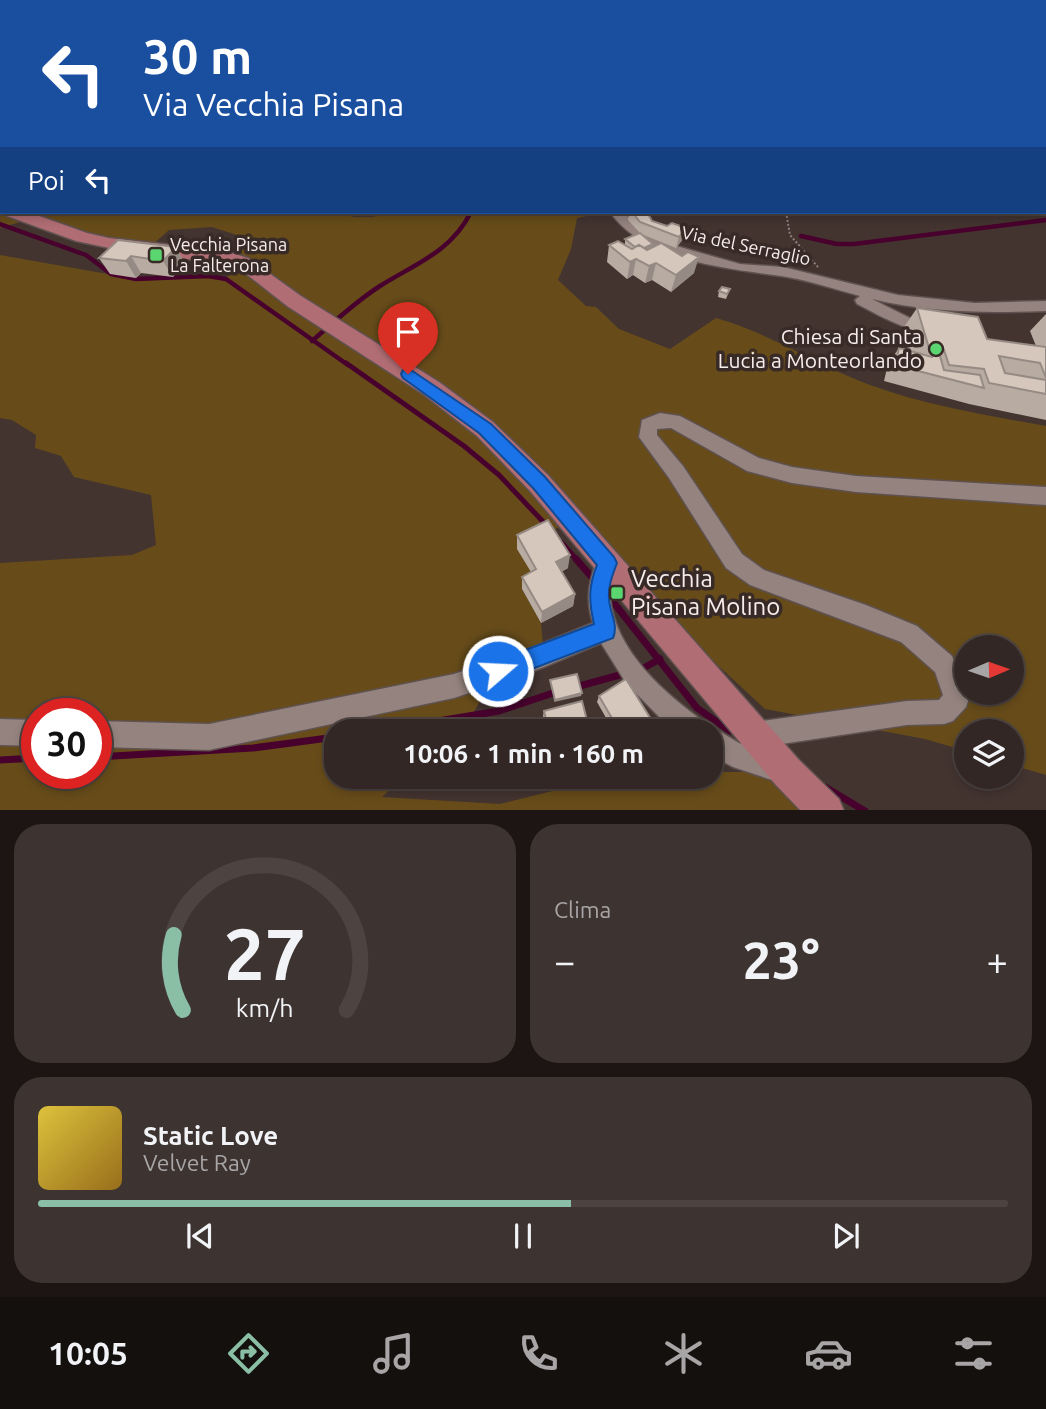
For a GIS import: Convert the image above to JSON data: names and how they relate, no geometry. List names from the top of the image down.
{
  "streets": {
    "street": ["Via del Serraglio"]
  },
  "places": {
    "transit": ["Vecchia Pisana La Falterona", "Vecchia Pisana Molino"],
    "other": ["Chiesa di Santa Lucia a Monteorlando"]
  },
  "north": "right",
  "page": {
    "turn": ["30 m", "Via Vecchia Pisana"],
    "then": "Poi",
    "limit": "30",
    "trip": "10:06 · 1 min · 160 m",
    "tile": "Clima",
    "heat": ["−", "23°", "+"],
    "song": ["Static Love", "Velvet Ray"],
    "tabs": "10:05",
    "gauge": ["27", "km/h"]
  }
}
